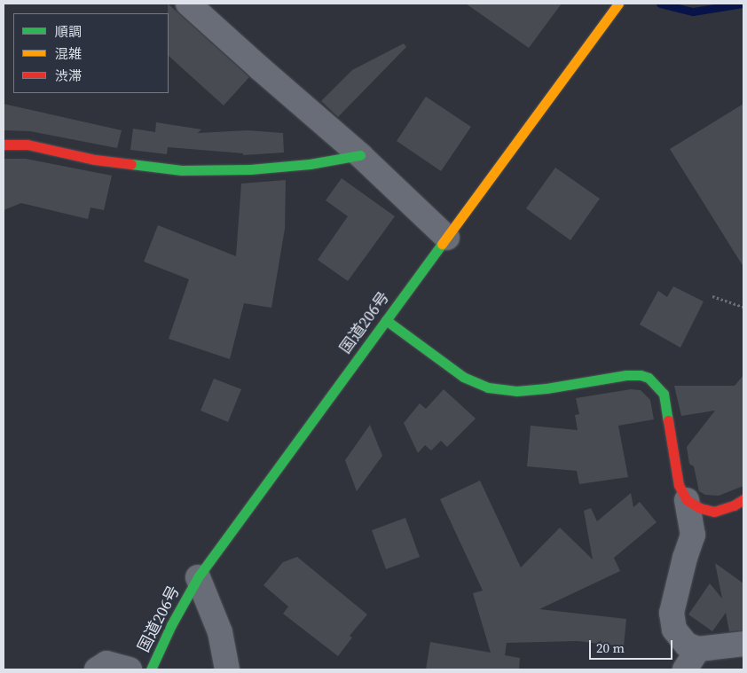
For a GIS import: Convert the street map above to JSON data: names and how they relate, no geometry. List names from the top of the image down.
{
  "streets": {
    "main road": ["国道206号"]
  },
  "legend": ["順調", "混雑", "渋滞"],
  "scale_bar": "20 m"
}
